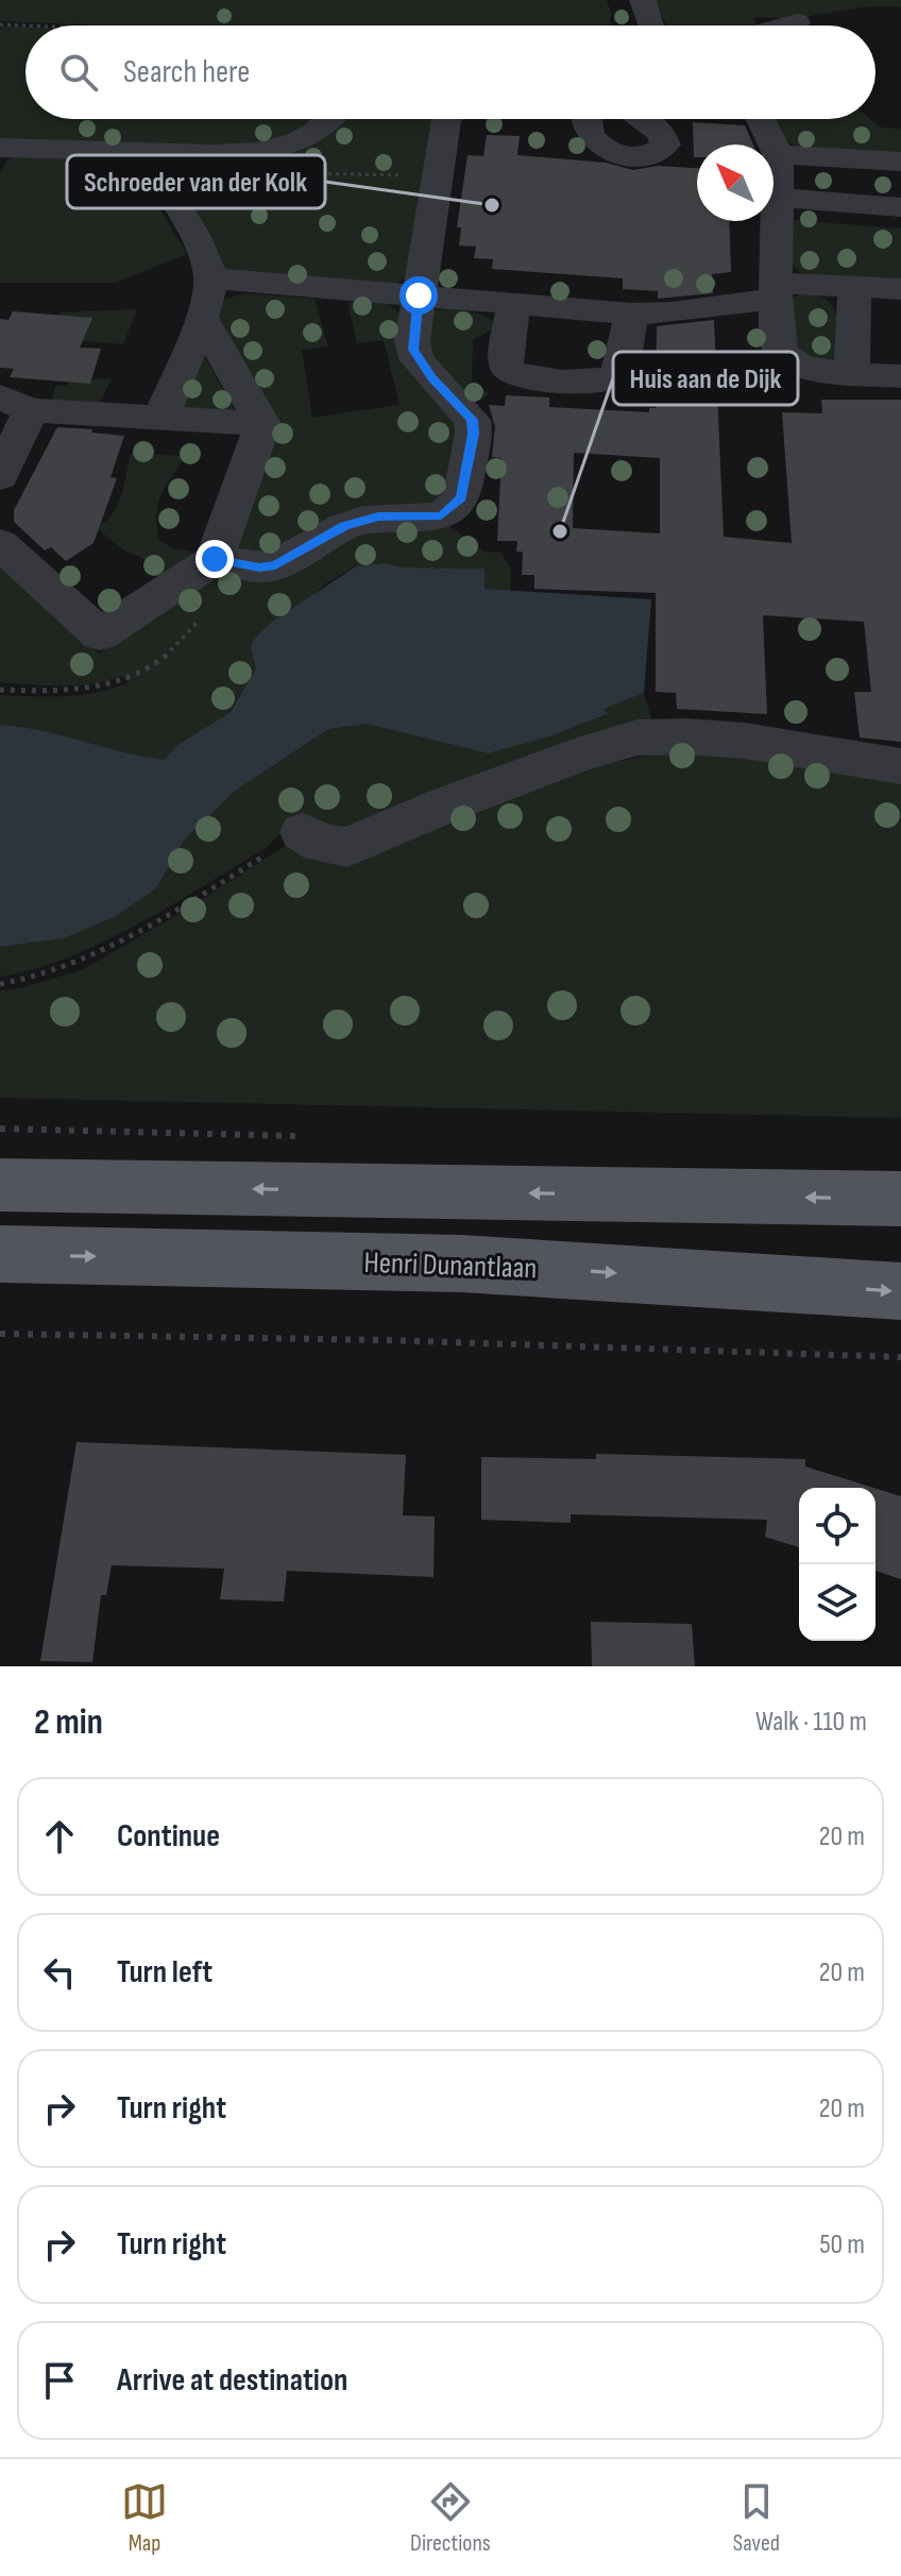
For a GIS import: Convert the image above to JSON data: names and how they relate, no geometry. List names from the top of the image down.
{
  "streets": {
    "main road": ["Henri Dunantlaan"]
  },
  "places": ["Schroeder van der Kolk", "Huis aan de Dijk"],
  "north": "top left",
  "page": {
    "search": "Search here",
    "heading": ["2 min", "Walk · 110 m"],
    "list": [
      ["Continue", "20 m"],
      ["Turn left", "20 m"],
      ["Turn right", "20 m"],
      ["Turn right", "50 m"],
      "Arrive at destination"
    ],
    "nav": ["Map", "Directions", "Saved"]
  }
}
